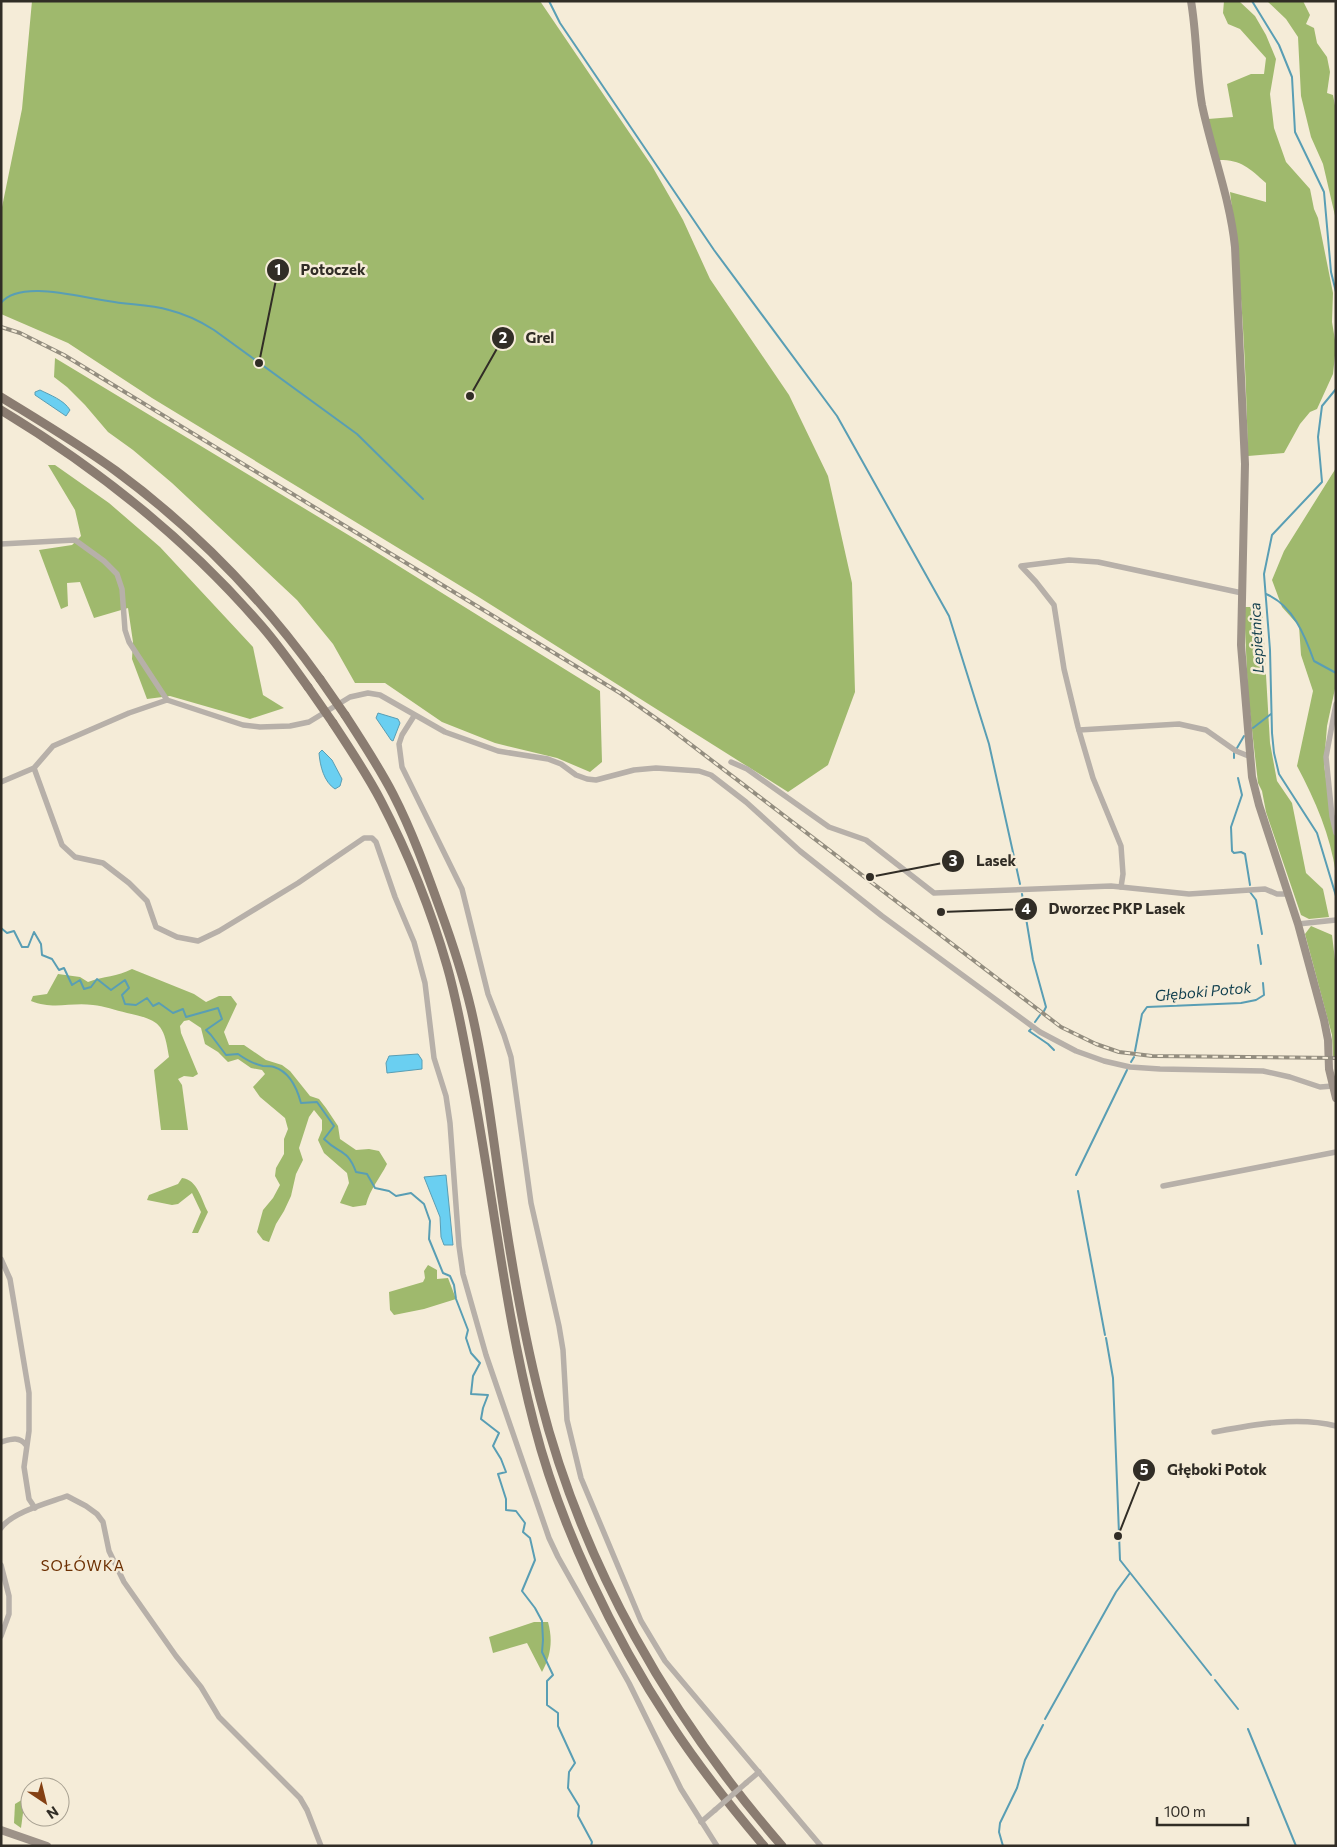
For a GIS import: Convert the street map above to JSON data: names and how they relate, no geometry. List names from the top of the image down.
{
  "districts": ["SOŁÓWKA"],
  "water": ["Lepietnica", "Głęboki Potok"],
  "places": [
    "Potoczek",
    "Grel",
    "Lasek",
    "Dworzec PKP Lasek",
    "Głęboki Potok"
  ],
  "scale_bar": "100 m",
  "north": "bottom right"
}
